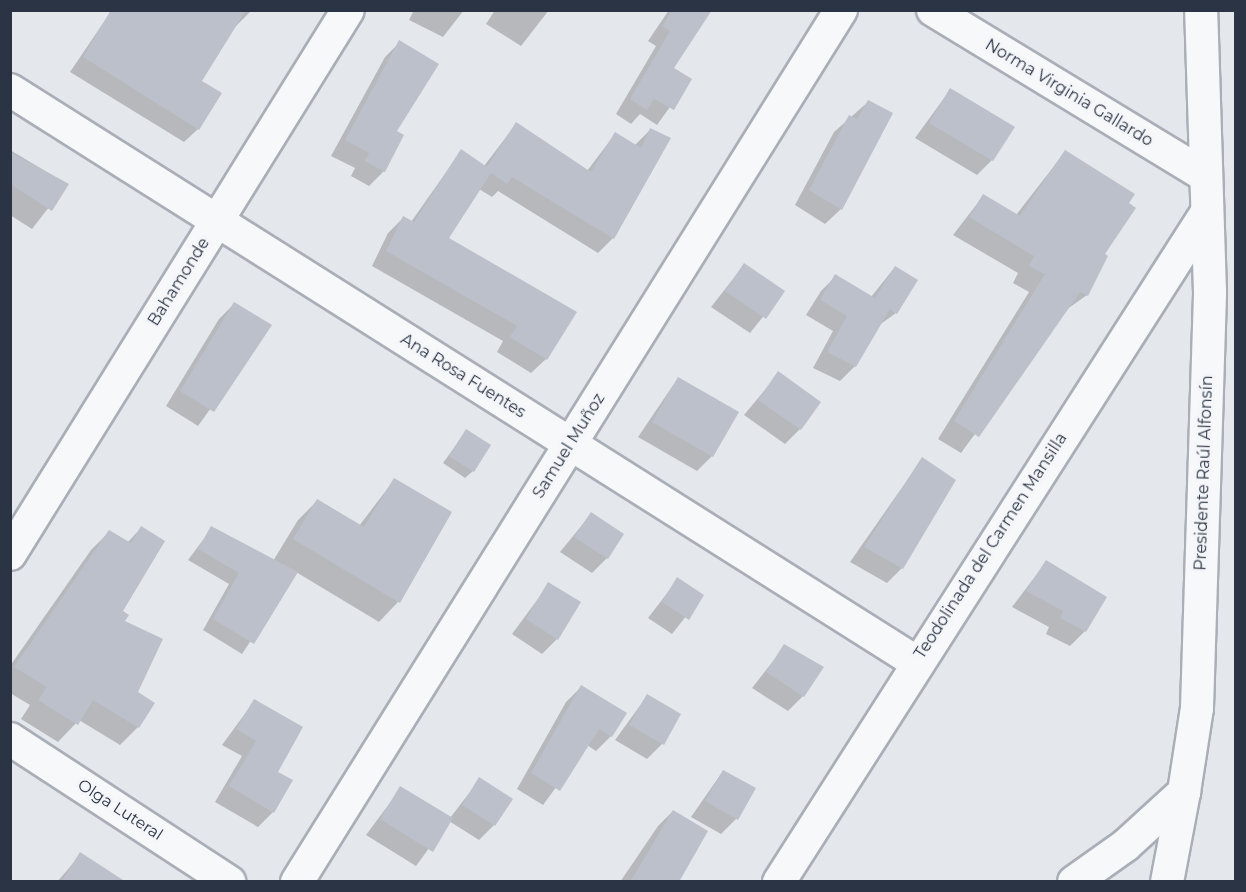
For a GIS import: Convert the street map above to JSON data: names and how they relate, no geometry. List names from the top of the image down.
{
  "streets": {
    "street": [
      "Norma Virginia Gallardo",
      "Bahamonde",
      "Ana Rosa Fuentes",
      "Samuel Muñoz",
      "Presidente Raúl Alfonsín",
      "Teodolinada del Carmen Mansilla",
      "Olga Luteral"
    ]
  },
  "crossings": [
    ["Norma Virginia Gallardo", "Presidente Raúl Alfonsín"],
    ["Bahamonde", "Ana Rosa Fuentes"],
    ["Ana Rosa Fuentes", "Samuel Muñoz"],
    ["Ana Rosa Fuentes", "Teodolinada del Carmen Mansilla"],
    ["Presidente Raúl Alfonsín", "Teodolinada del Carmen Mansilla"]
  ]
}
